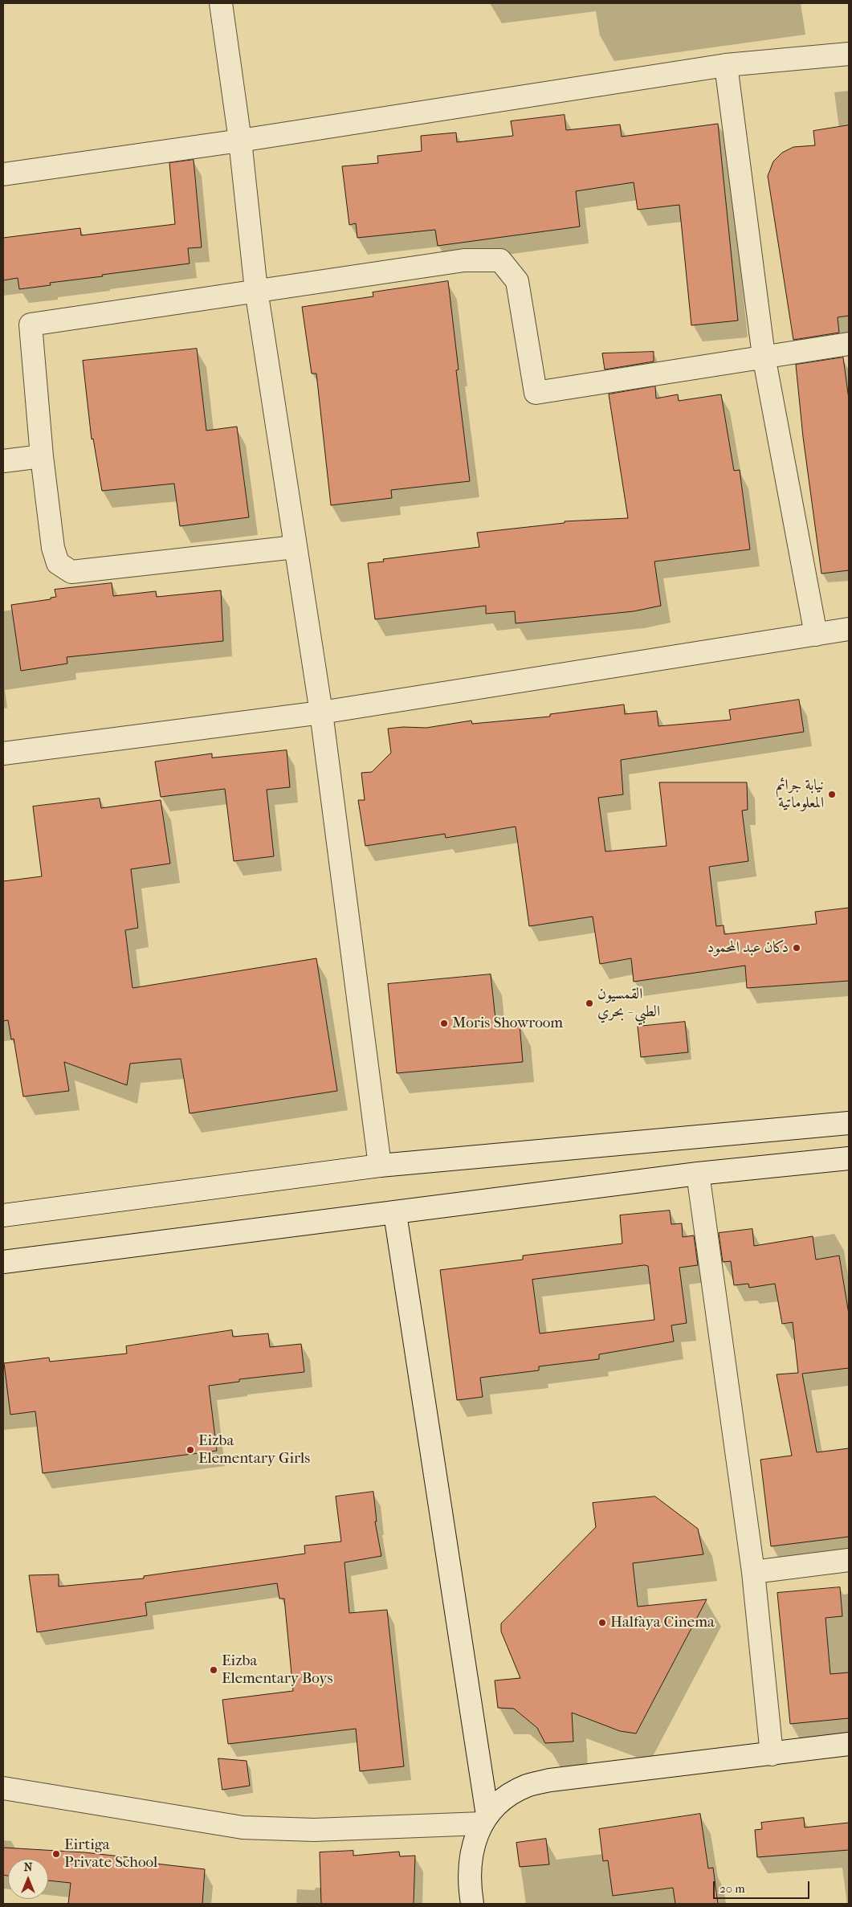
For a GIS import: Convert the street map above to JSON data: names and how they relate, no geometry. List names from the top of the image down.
{
  "places": [
    "نيابة جرائم المعلوماتية",
    "دكان عبد المحمود",
    "القمسيون الطبي - بحري",
    "Moris Showroom",
    "Eizba Elementary Girls",
    "Halfaya Cinema",
    "Eizba Elementary Boys",
    "Eirtiga Private School"
  ],
  "scale_bar": "20 m",
  "north": "top"
}
